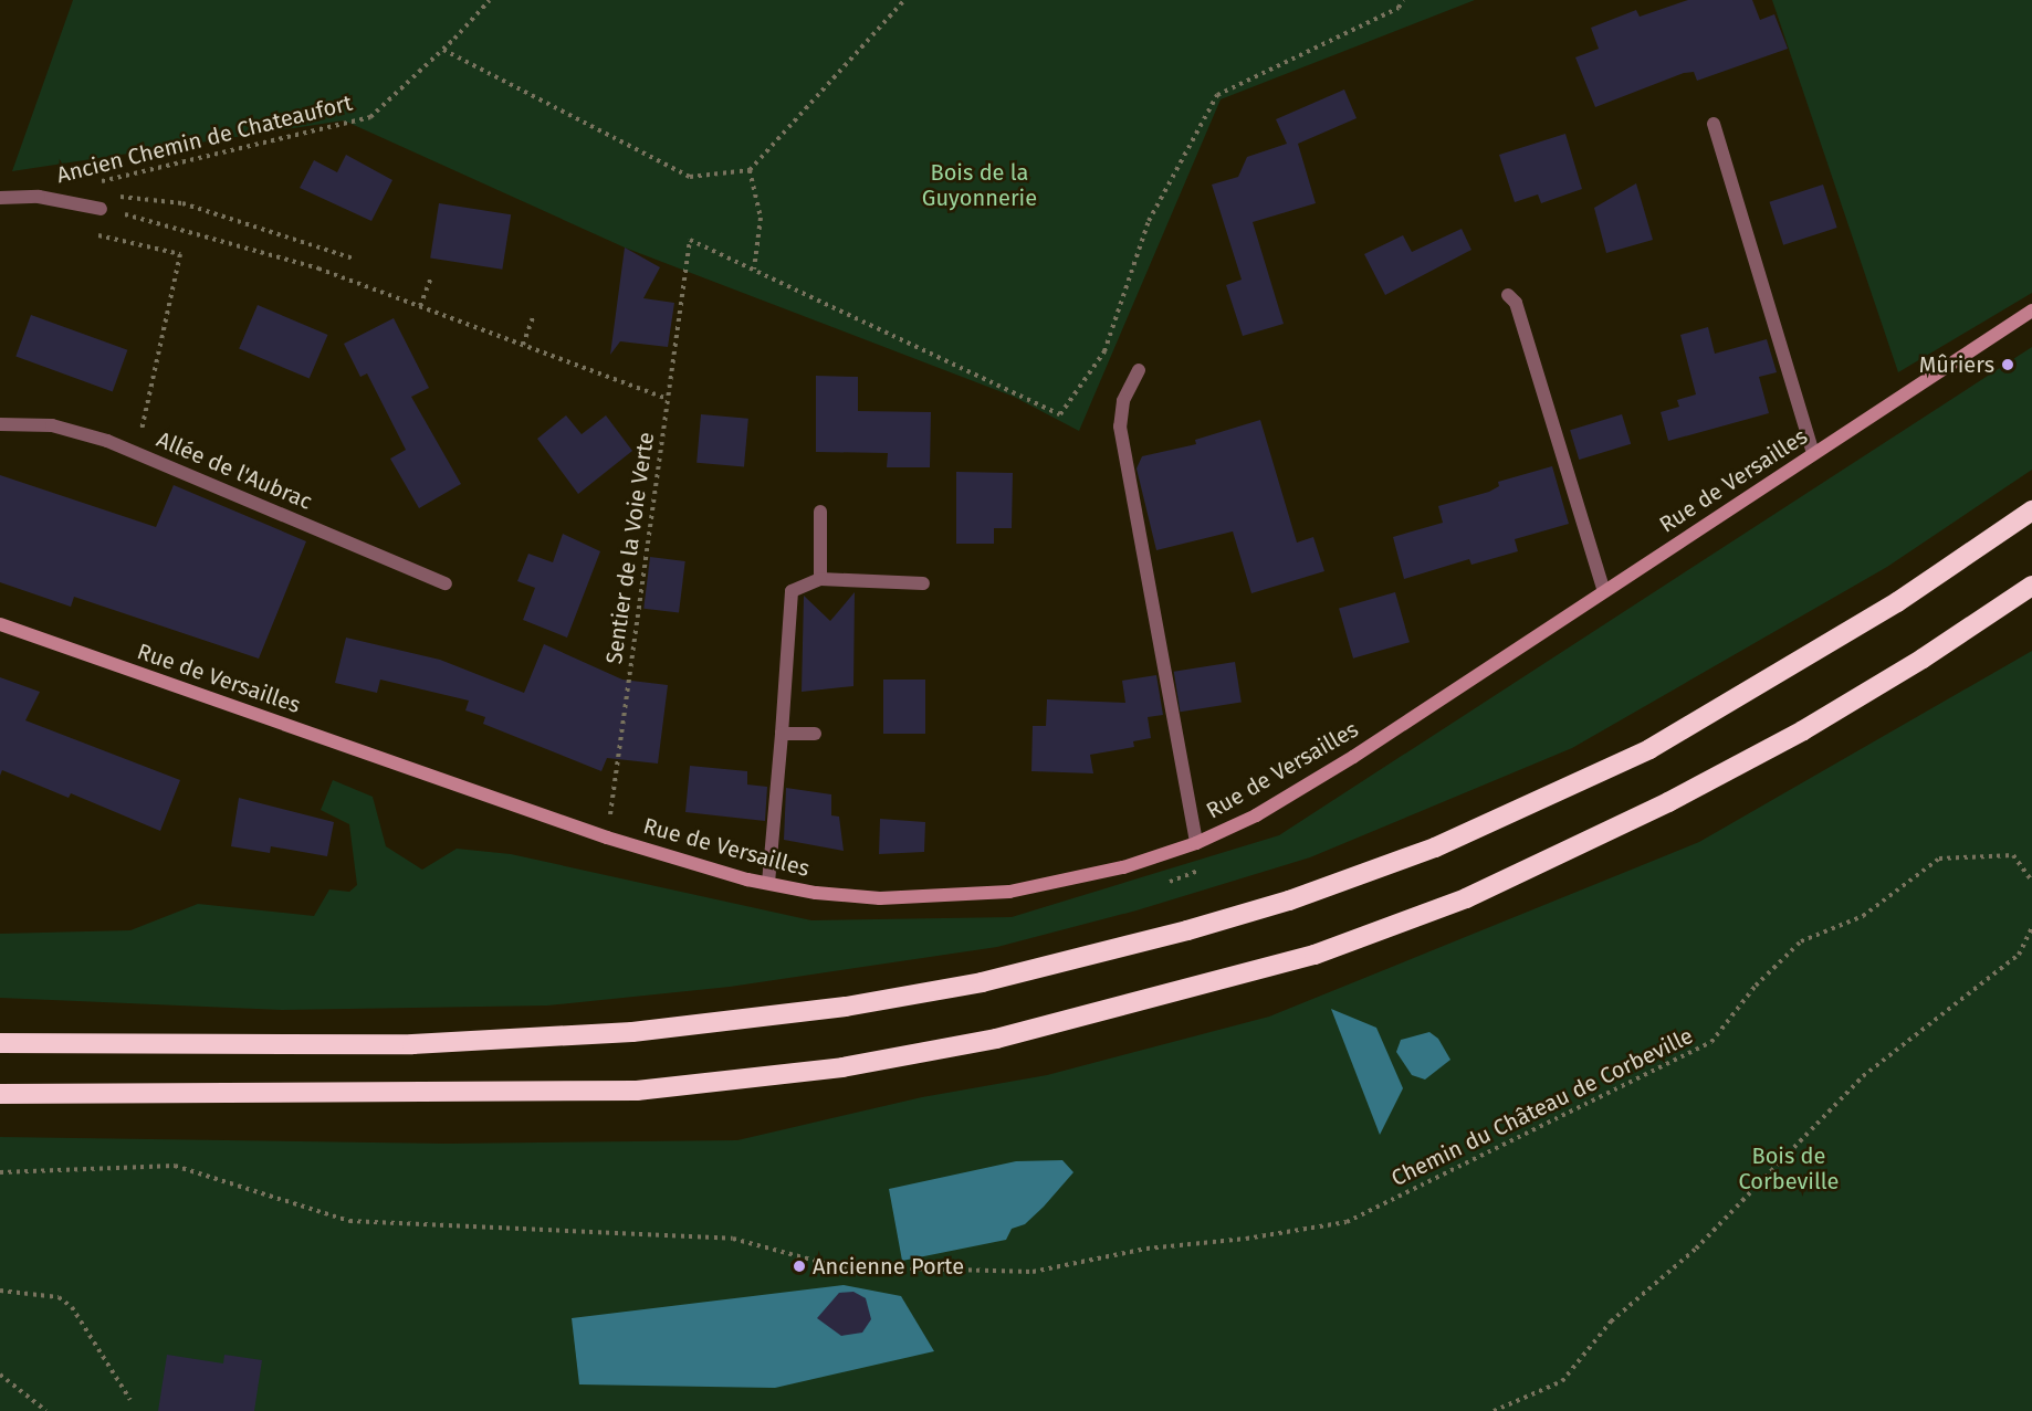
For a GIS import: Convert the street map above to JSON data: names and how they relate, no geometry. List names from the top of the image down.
{
  "streets": {
    "main road": ["Rue de Versailles"],
    "street": ["Allée de l'Aubrac"],
    "path": ["Ancien Chemin de Chateaufort", "Sentier de la Voie Verte", "Chemin du Château de Corbeville"]
  },
  "crossings": [
    ["Rue de Versailles", "Sentier de la Voie Verte"]
  ],
  "parks": ["Bois de la Guyonnerie", "Bois de Corbeville"],
  "places": ["Mûriers", "Ancienne Porte"]
}
